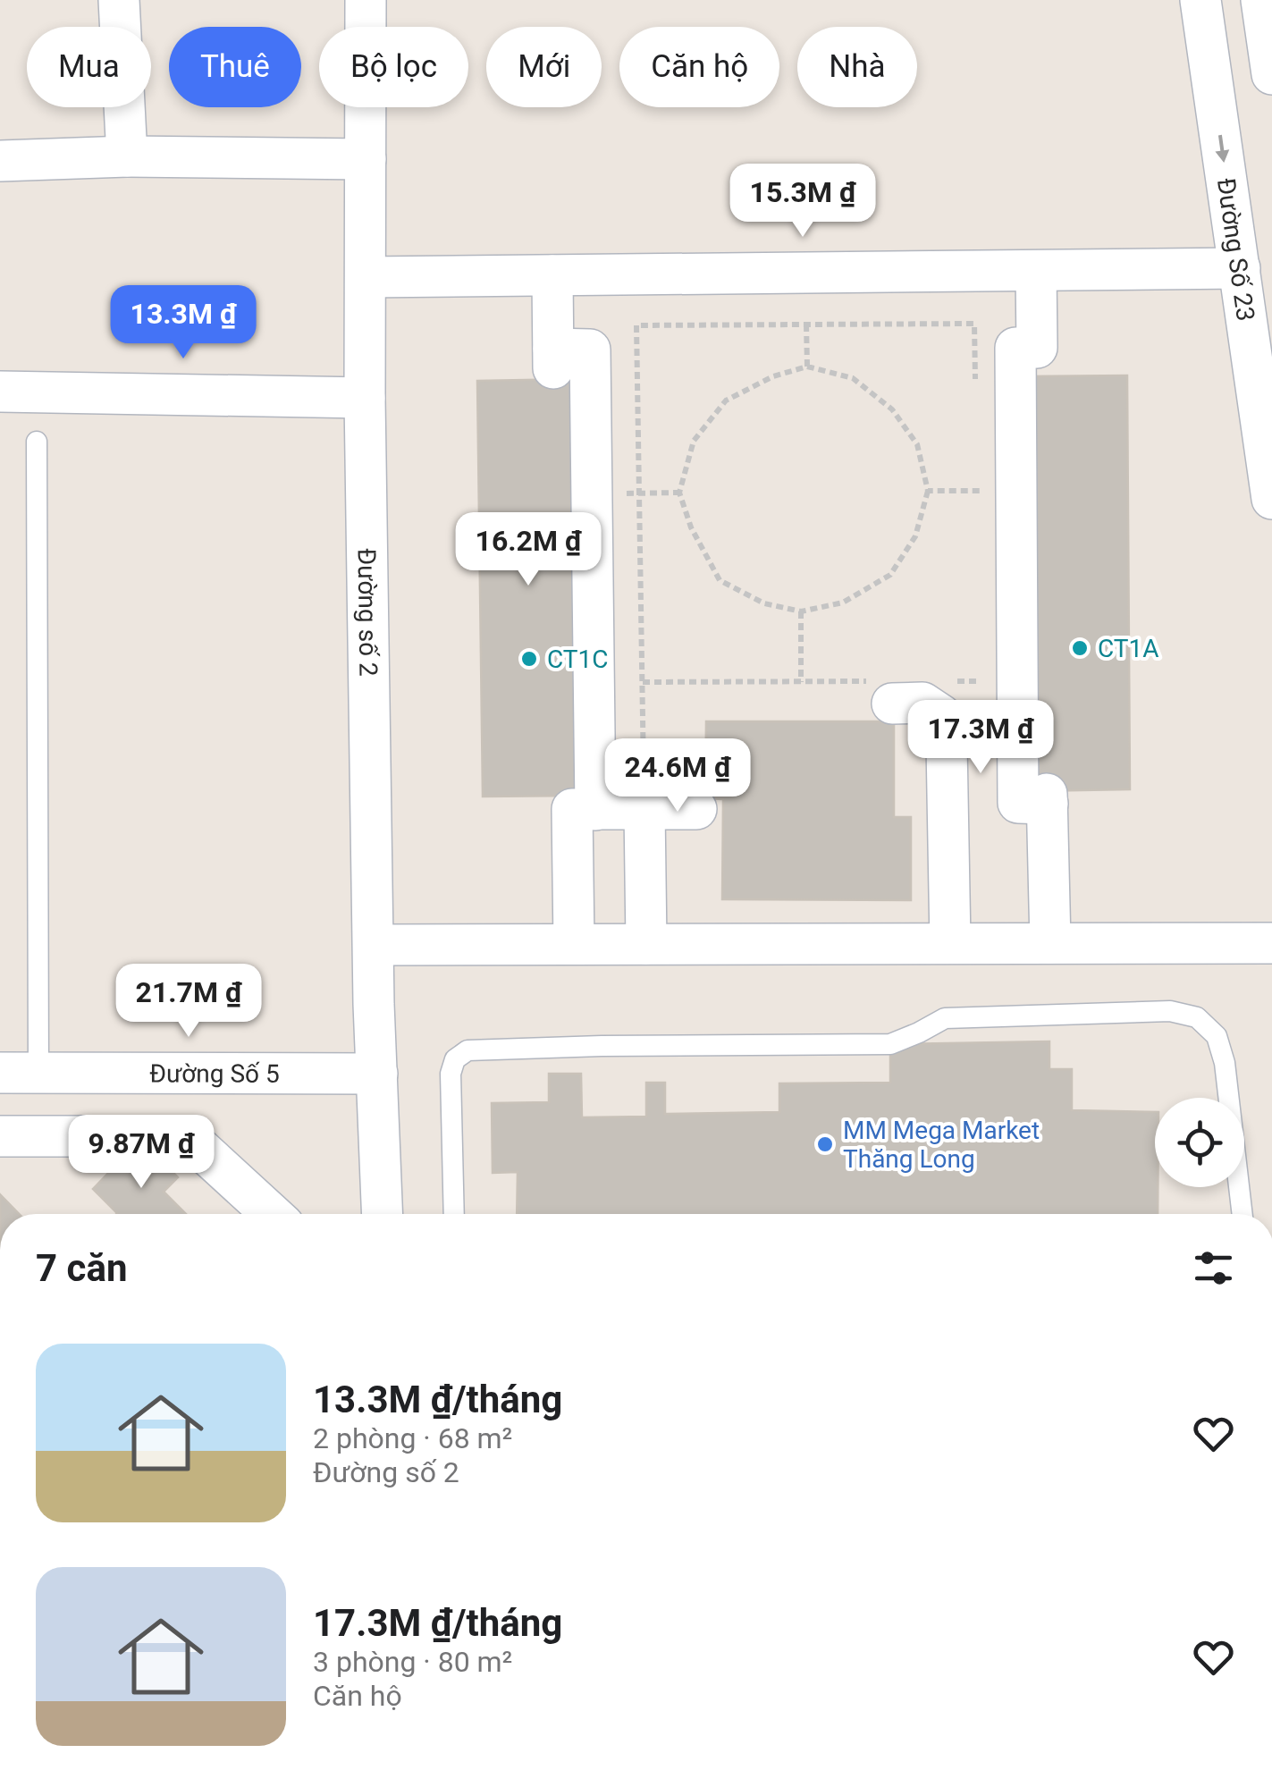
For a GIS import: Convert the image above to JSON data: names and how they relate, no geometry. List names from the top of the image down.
{
  "streets": {
    "street": ["Đường Số 23", "Đường số 2", "Đường Số 5"]
  },
  "crossings": [
    ["Đường số 2", "Đường Số 5"]
  ],
  "places": ["CT1A", "CT1C", "MM Mega Market Thăng Long"],
  "page": {
    "chip": [
      "Mua",
      "Thuê",
      "Bộ lọc",
      "Mới",
      "Căn hộ",
      "Nhà"
    ],
    "price": [
      "15.3M ₫",
      "13.3M ₫",
      "16.2M ₫",
      "17.3M ₫",
      "24.6M ₫",
      "21.7M ₫",
      "9.87M ₫"
    ],
    "heading": "7 căn",
    "list": [
      {
        "name": "13.3M ₫/tháng",
        "note": "2 phòng · 68 m² · Đường số 2"
      },
      {
        "name": "17.3M ₫/tháng",
        "note": "3 phòng · 80 m² · Căn hộ"
      }
    ]
  }
}
